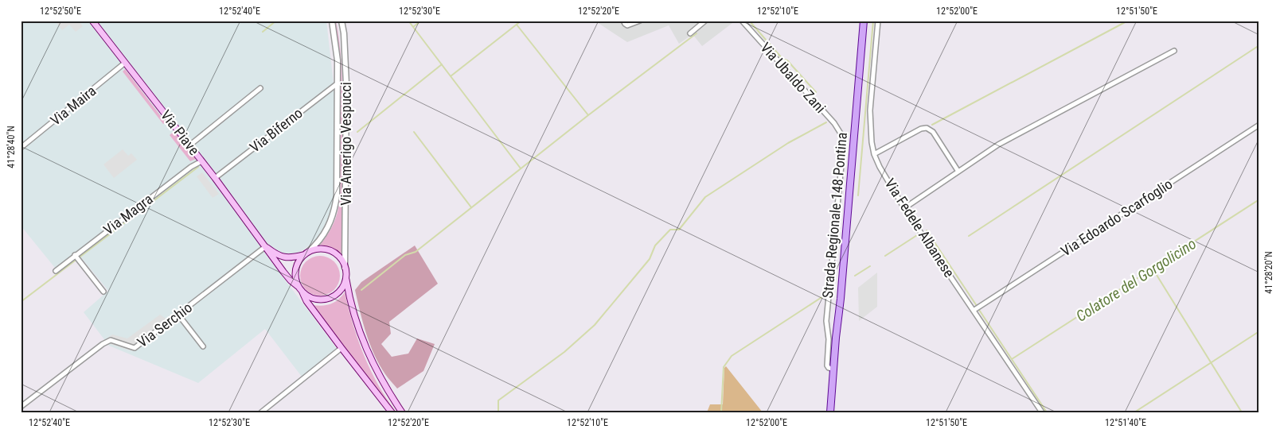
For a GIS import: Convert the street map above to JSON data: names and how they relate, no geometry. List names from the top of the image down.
{
  "streets": {
    "main road": ["Via Piave", "Strada Regionale 148 Pontina"],
    "street": [
      "Via Ubaldo Zani",
      "Via Maira",
      "Via Biferno",
      "Via Amerigo Vespucci",
      "Via Magra",
      "Via Edoardo Scarfoglio",
      "Via Fedele Albanese",
      "Via Serchio"
    ]
  },
  "crossings": [
    ["Via Ubaldo Zani", "Strada Regionale 148 Pontina"],
    ["Via Maira", "Via Piave"],
    ["Via Biferno", "Via Piave"],
    ["Via Biferno", "Via Amerigo Vespucci"],
    ["Via Piave", "Via Amerigo Vespucci"],
    ["Via Piave", "Via Magra"],
    ["Via Piave", "Via Serchio"],
    ["Via Edoardo Scarfoglio", "Via Fedele Albanese"]
  ],
  "water": ["Colatore del Gorgolicino"],
  "coordinates": [
    "12°52'50\"E",
    "12°52'40\"E",
    "12°52'30\"E",
    "12°52'20\"E",
    "12°52'10\"E",
    "12°52'00\"E",
    "12°51'50\"E",
    "41°28'40\"N",
    "41°28'20\"N",
    "12°51'40\"E"
  ]
}
